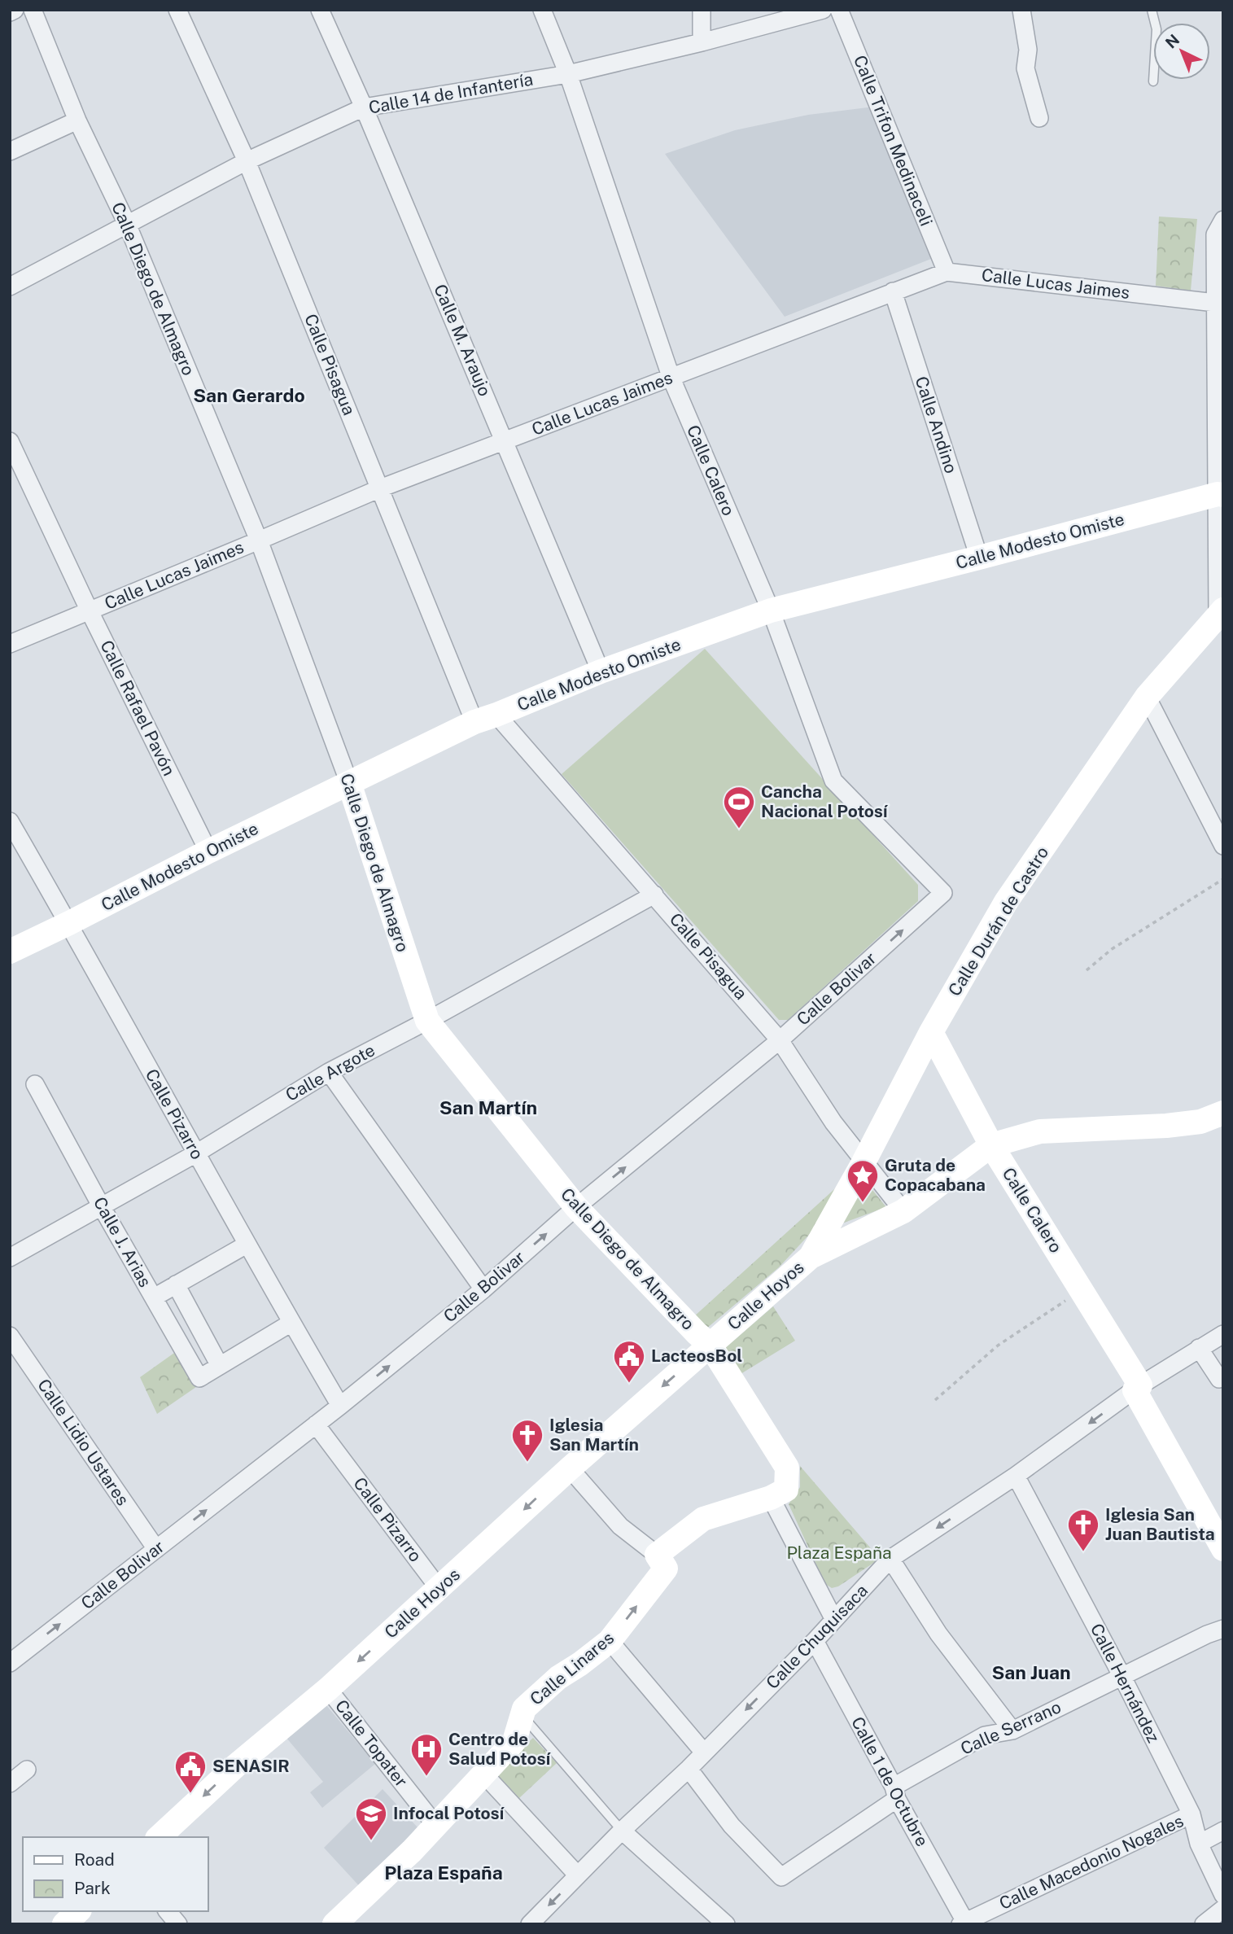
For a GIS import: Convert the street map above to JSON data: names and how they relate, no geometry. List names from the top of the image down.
{
  "streets": {
    "main road": [
      "Calle Diego de Almagro",
      "Calle Calero",
      "Calle Modesto Omiste",
      "Calle Durán de Castro",
      "Calle Hoyos",
      "Calle Linares"
    ],
    "street": [
      "Calle 14 de Infantería",
      "Calle Trifon Medinaceli",
      "Calle Lucas Jaimes",
      "Calle M. Araujo",
      "Calle Pisagua",
      "Calle Andino",
      "Calle Rafael Pavón",
      "Calle Bolivar",
      "Calle Argote",
      "Calle Pizarro",
      "Calle J. Arias",
      "Calle Lidio Ustares",
      "Calle Chuquisaca",
      "Calle Hernández",
      "Calle Serrano",
      "Calle Topater",
      "Calle 1 de Octubre",
      "Calle Macedonio Nogales"
    ]
  },
  "crossings": [
    ["Calle 14 de Infantería", "Calle Diego de Almagro"],
    ["Calle 14 de Infantería", "Calle M. Araujo"],
    ["Calle 14 de Infantería", "Calle Pisagua"],
    ["Calle 14 de Infantería", "Calle Calero"],
    ["Calle Trifon Medinaceli", "Calle Lucas Jaimes"],
    ["Calle Lucas Jaimes", "Calle Diego de Almagro"],
    ["Calle Lucas Jaimes", "Calle M. Araujo"],
    ["Calle Lucas Jaimes", "Calle Pisagua"],
    ["Calle Lucas Jaimes", "Calle Andino"],
    ["Calle Lucas Jaimes", "Calle Calero"],
    ["Calle Lucas Jaimes", "Calle Rafael Pavón"],
    ["Calle Diego de Almagro", "Calle Modesto Omiste"],
    ["Calle Diego de Almagro", "Calle Bolivar"],
    ["Calle Diego de Almagro", "Calle Argote"],
    ["Calle Diego de Almagro", "Calle Hoyos"],
    ["Calle M. Araujo", "Calle Modesto Omiste"],
    ["Calle Pisagua", "Calle Modesto Omiste"],
    ["Calle Pisagua", "Calle Durán de Castro"],
    ["Calle Pisagua", "Calle Bolivar"],
    ["Calle Pisagua", "Calle Argote"],
    ["Calle Pisagua", "Calle Hoyos"],
    ["Calle Andino", "Calle Modesto Omiste"],
    ["Calle Calero", "Calle Modesto Omiste"],
    ["Calle Calero", "Calle Durán de Castro"],
    ["Calle Calero", "Calle Bolivar"],
    ["Calle Calero", "Calle Hoyos"],
    ["Calle Calero", "Calle Chuquisaca"],
    ["Calle Modesto Omiste", "Calle Rafael Pavón"],
    ["Calle Modesto Omiste", "Calle Pizarro"],
    ["Calle Durán de Castro", "Calle Hoyos"],
    ["Calle Bolivar", "Calle Pizarro"],
    ["Calle Bolivar", "Calle Lidio Ustares"],
    ["Calle Argote", "Calle Pizarro"],
    ["Calle Argote", "Calle J. Arias"],
    ["Calle Pizarro", "Calle J. Arias"],
    ["Calle Pizarro", "Calle Hoyos"],
    ["Calle Hoyos", "Calle Topater"],
    ["Calle Chuquisaca", "Calle Hernández"],
    ["Calle Chuquisaca", "Calle Serrano"],
    ["Calle Chuquisaca", "Calle 1 de Octubre"],
    ["Calle Linares", "Calle Topater"],
    ["Calle Hernández", "Calle Serrano"],
    ["Calle Hernández", "Calle Macedonio Nogales"],
    ["Calle Serrano", "Calle 1 de Octubre"],
    ["Calle 1 de Octubre", "Calle Macedonio Nogales"]
  ],
  "one_way": ["Calle Bolivar", "Calle Hoyos", "Calle Chuquisaca"],
  "districts": [
    "San Gerardo",
    "San Martín",
    "San Juan",
    "Plaza España"
  ],
  "parks": ["Plaza España"],
  "places": {
    "sports": ["Cancha Nacional Potosí"],
    "place": ["Gruta de Copacabana"],
    "public building": ["LacteosBol", "SENASIR"],
    "church": ["Iglesia San Martín", "Iglesia San Juan Bautista"],
    "hospital": ["Centro de Salud Potosí"],
    "school or university": ["Infocal Potosí"]
  },
  "legend": ["Road", "Park"],
  "north": "top left"
}
